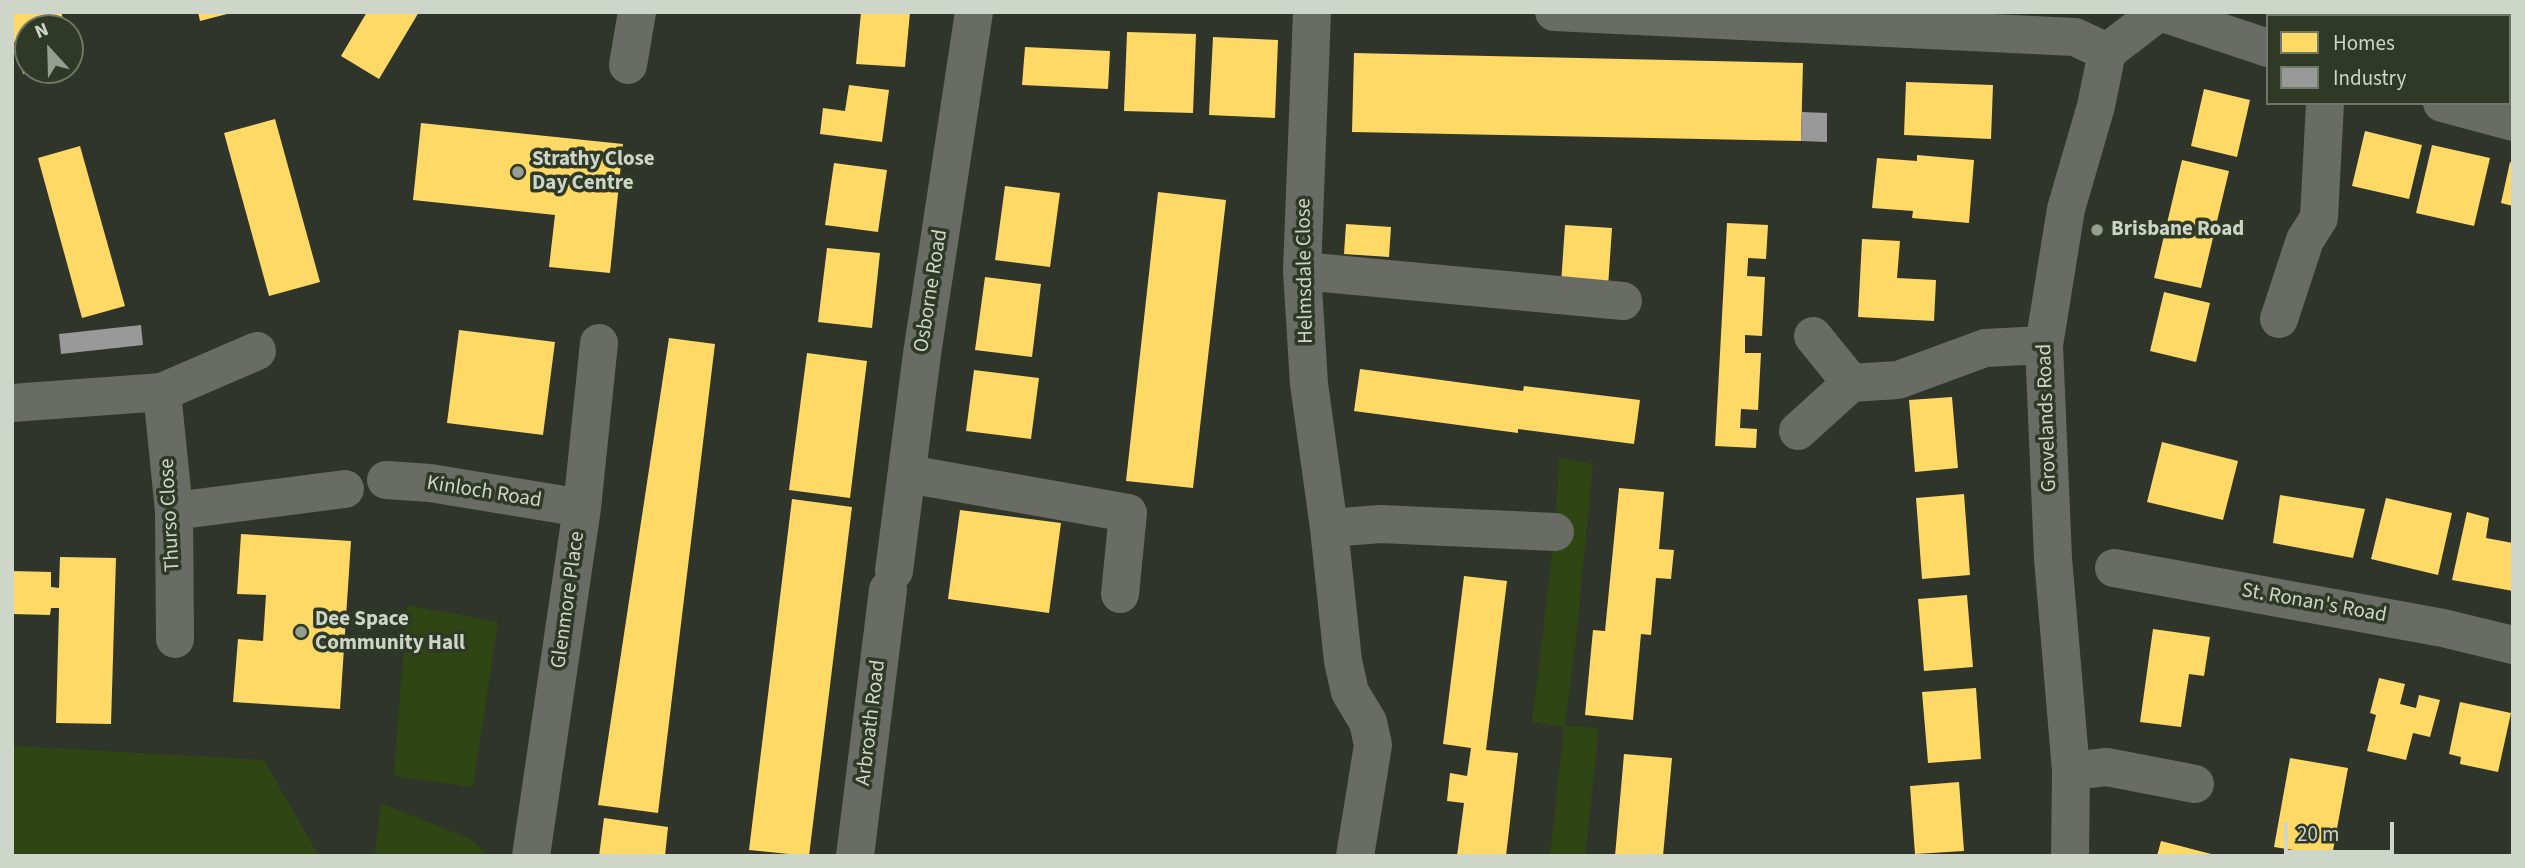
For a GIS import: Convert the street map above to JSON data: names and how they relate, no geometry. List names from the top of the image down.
{
  "streets": {
    "street": [
      "Helmsdale Close",
      "Osborne Road",
      "Grovelands Road",
      "Kinloch Road",
      "Thurso Close",
      "Glenmore Place",
      "St. Ronan's Road",
      "Arbroath Road"
    ]
  },
  "crossings": [
    ["Osborne Road", "Arbroath Road"],
    ["Kinloch Road", "Glenmore Place"]
  ],
  "places": ["Strathy Close Day Centre", "Brisbane Road", "Dee Space Community Hall"],
  "legend": ["Homes", "Industry"],
  "scale_bar": "20 m",
  "north": "top"
}
